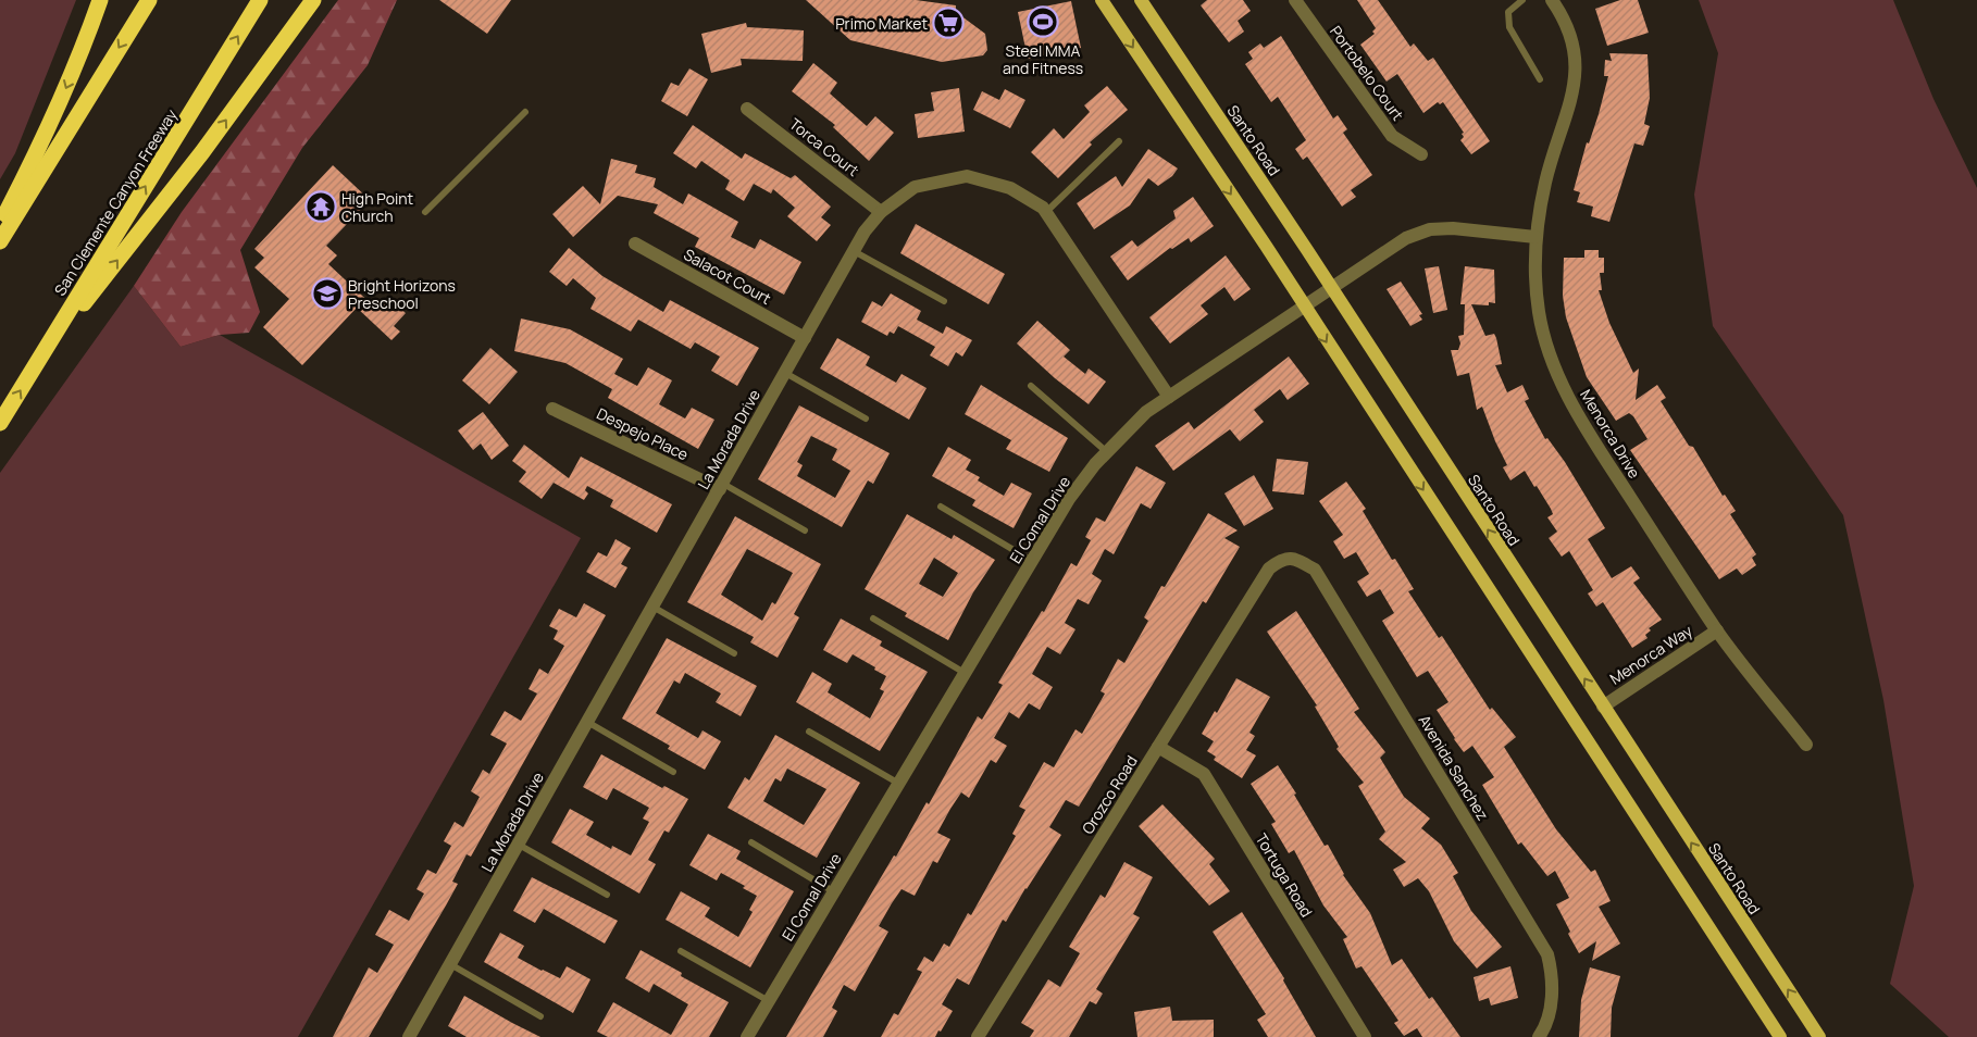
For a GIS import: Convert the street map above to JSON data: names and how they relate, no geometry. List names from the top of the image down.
{
  "streets": {
    "highway": ["San Clemente Canyon Freeway"],
    "main road": ["Santo Road"],
    "street": [
      "Portobelo Court",
      "Torca Court",
      "Salacot Court",
      "Despejo Place",
      "Menorca Drive",
      "La Morada Drive",
      "El Comal Drive",
      "Menorca Way",
      "Avenida Sanchez",
      "Orozco Road",
      "Tortuga Road"
    ]
  },
  "crossings": [
    ["Santo Road", "El Comal Drive"],
    ["Santo Road", "Menorca Way"],
    ["Torca Court", "La Morada Drive"],
    ["Salacot Court", "La Morada Drive"],
    ["Despejo Place", "La Morada Drive"],
    ["Menorca Drive", "El Comal Drive"],
    ["Menorca Drive", "Menorca Way"],
    ["La Morada Drive", "El Comal Drive"],
    ["Avenida Sanchez", "Orozco Road"],
    ["Orozco Road", "Tortuga Road"]
  ],
  "places": {
    "sports": ["Steel MMA and Fitness"],
    "supermarket": ["Primo Market"],
    "temple": ["High Point Church"],
    "school or university": ["Bright Horizons Preschool"]
  }
}
